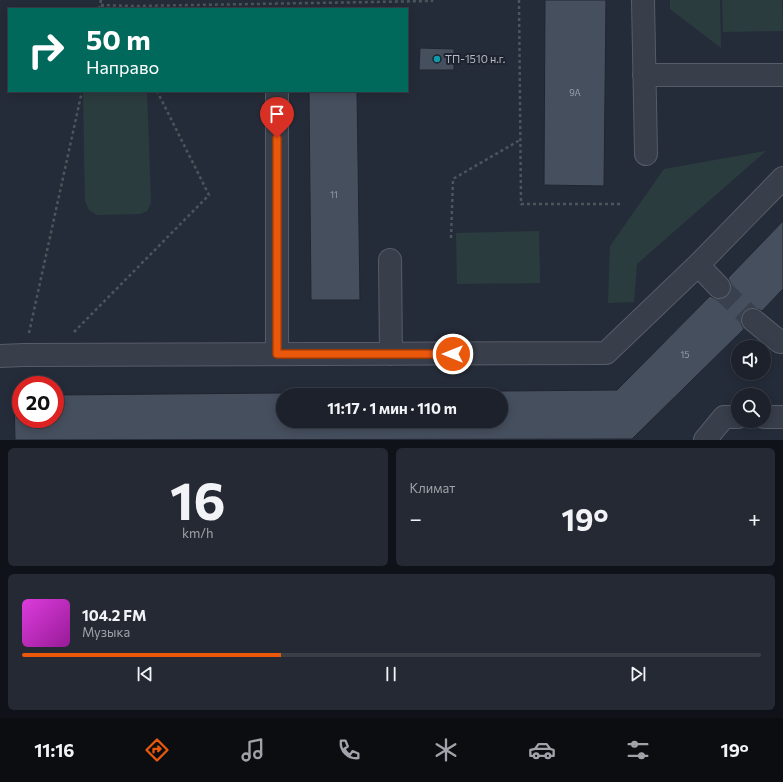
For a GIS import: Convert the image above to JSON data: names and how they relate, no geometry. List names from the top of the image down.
{
  "places": ["ТП-1510 н.г."],
  "house_numbers": ["9А", "11", "15"],
  "page": {
    "turn": ["50 m", "Направо"],
    "limit": "20",
    "trip": "11:17 · 1 мин · 110 m",
    "tile": [
      ["16", "km/h"],
      "Климат"
    ],
    "heat": ["−", "19°", "+"],
    "song": ["104.2 FM", "Музыка"],
    "tabs": ["11:16", "19°"]
  }
}
